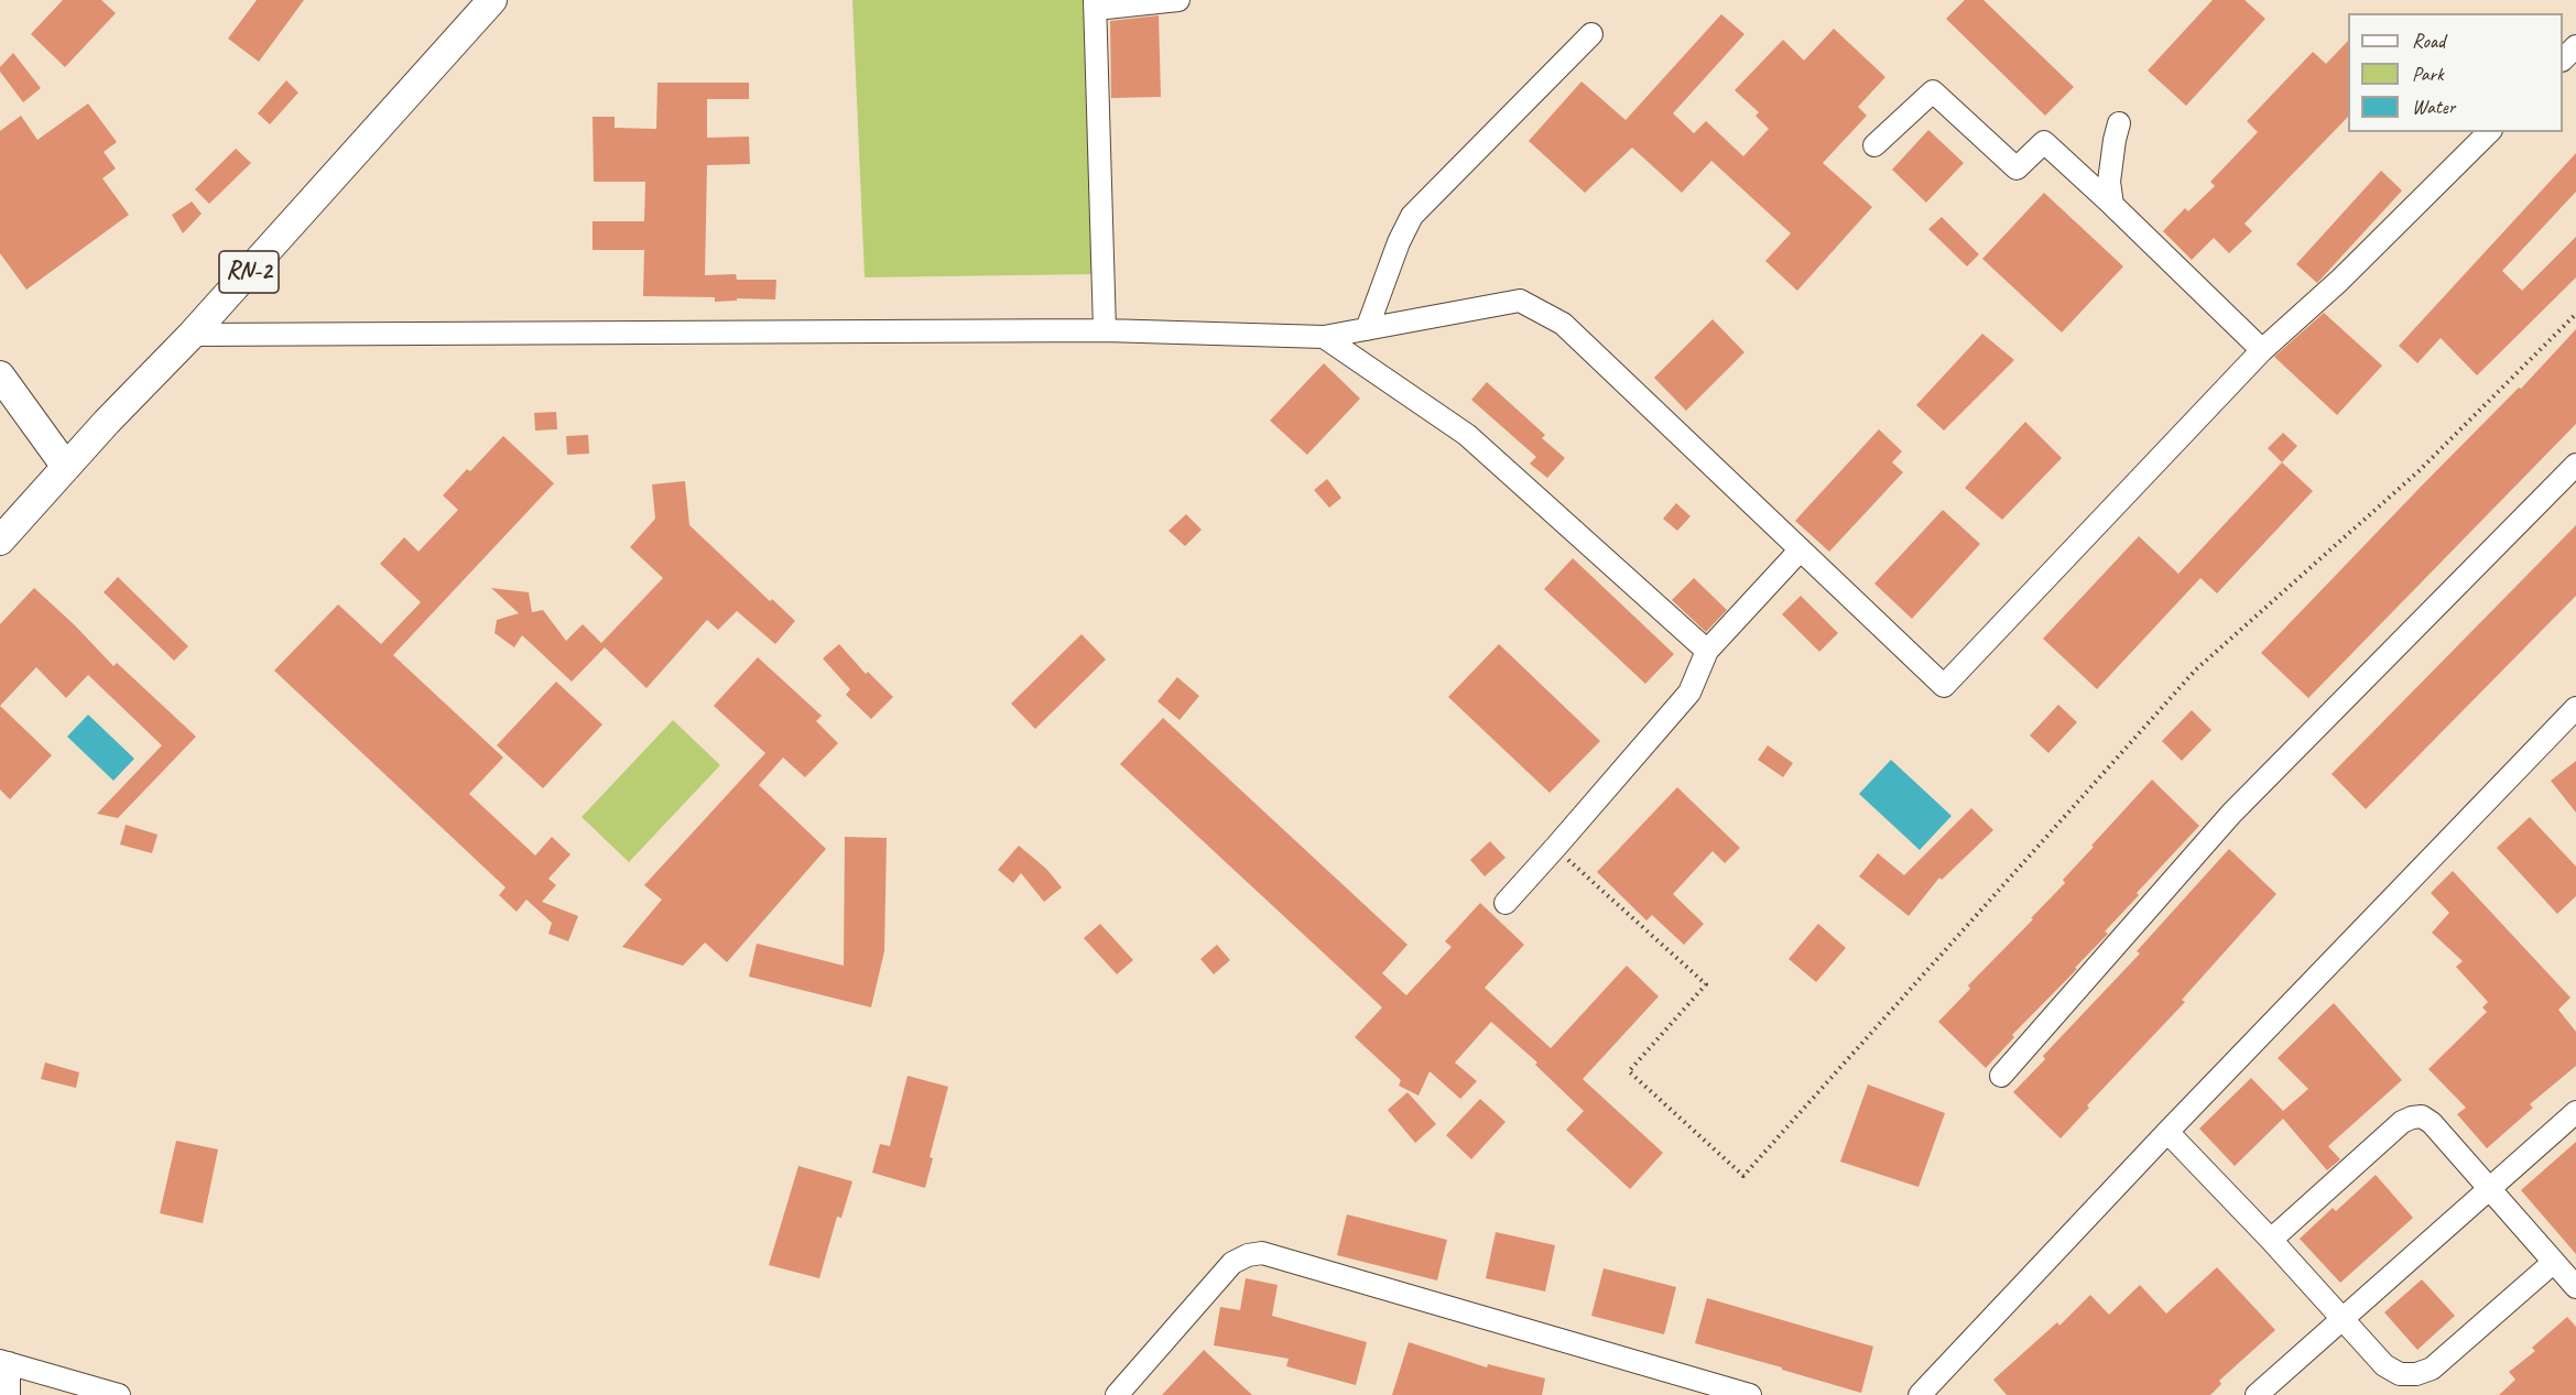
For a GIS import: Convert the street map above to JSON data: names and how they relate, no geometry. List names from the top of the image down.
{
  "streets": {
    "main road": ["RN-2"]
  },
  "legend": ["Road", "Park", "Water"]
}
